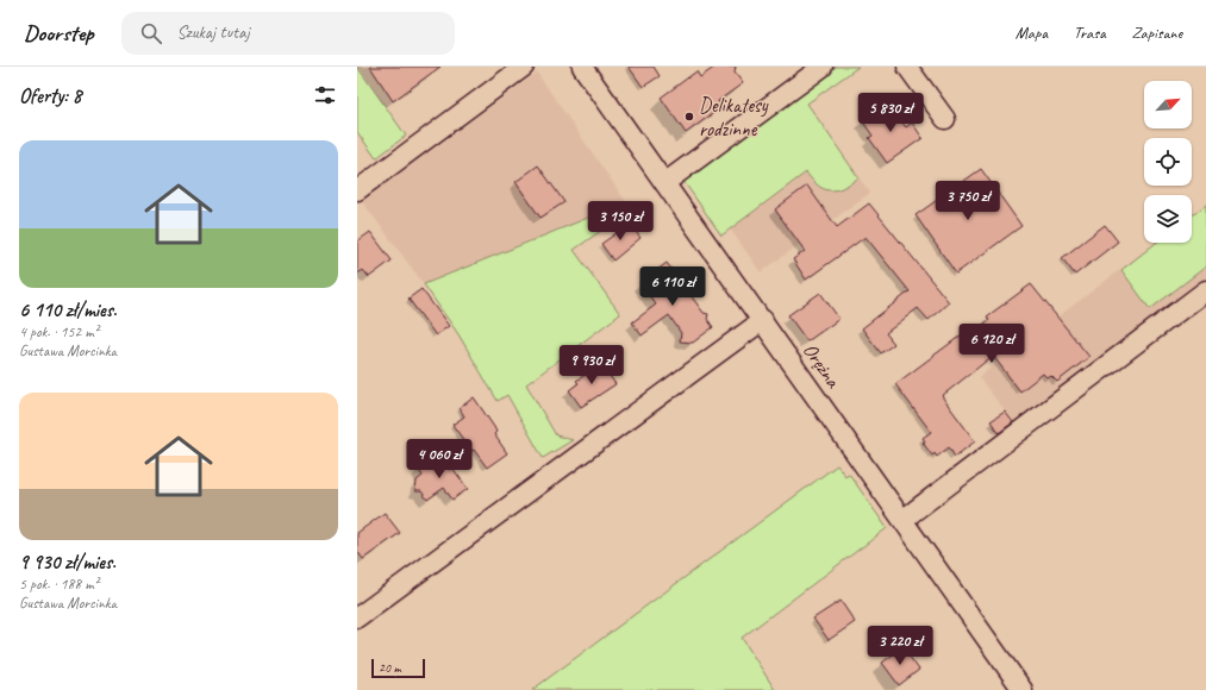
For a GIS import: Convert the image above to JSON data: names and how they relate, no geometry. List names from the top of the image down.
{
  "streets": {
    "street": ["Orężna"]
  },
  "places": ["Delikatesy rodzinne"],
  "scale_bar": "20 m",
  "north": "top right",
  "page": {
    "header": "Doorstep",
    "search": "Szukaj tutaj",
    "nav": ["Mapa", "Trasa", "Zapisane"],
    "heading": "Oferty: 8",
    "price": [
      "5 830 zł",
      "3 750 zł",
      "3 150 zł",
      "6 110 zł",
      "6 120 zł",
      "9 930 zł",
      "4 060 zł",
      "3 220 zł"
    ],
    "list": [
      {
        "name": "6 110 zł/mies.",
        "note": "4 pok. · 152 m² · Gustawa Morcinka"
      },
      {
        "name": "9 930 zł/mies.",
        "note": "5 pok. · 188 m² · Gustawa Morcinka"
      }
    ],
    "scale": "20 m"
  }
}
